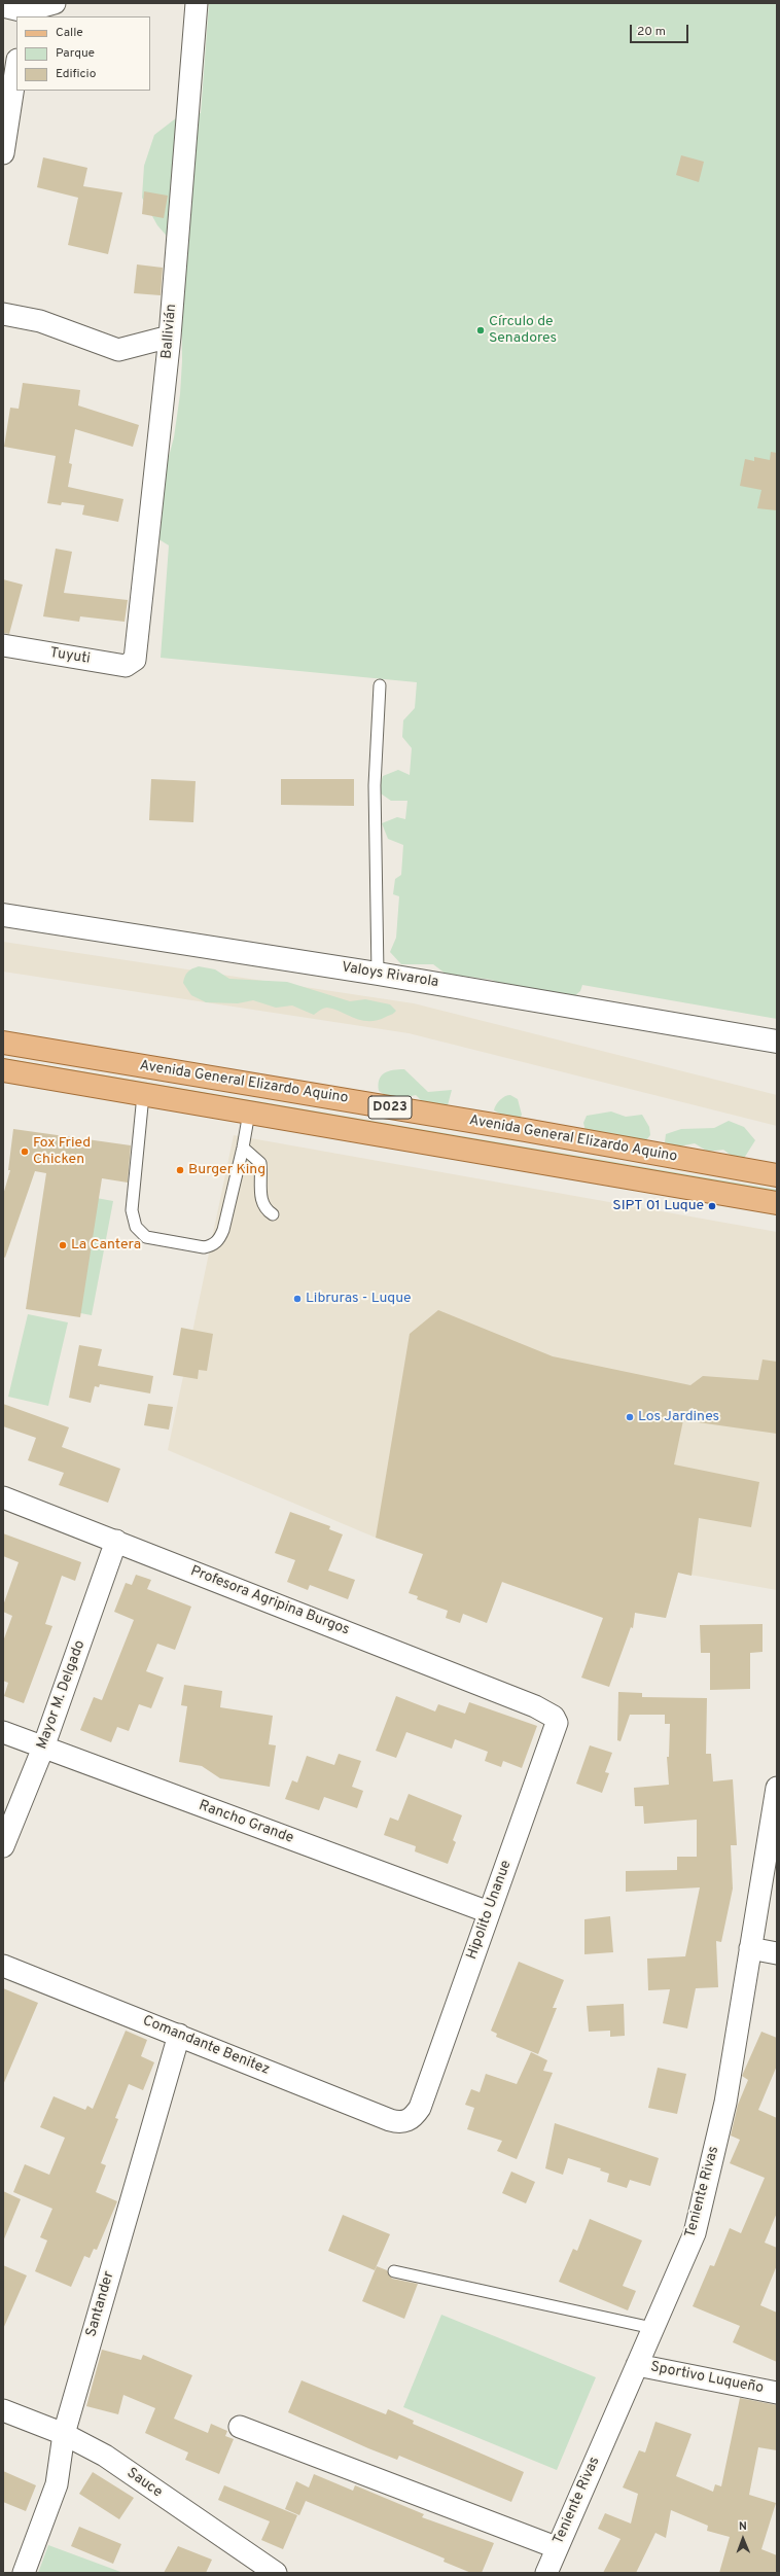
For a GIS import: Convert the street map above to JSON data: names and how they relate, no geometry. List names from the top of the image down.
{
  "streets": {
    "main road": ["Avenida General Elizardo Aquino", "D023"],
    "street": [
      "Ballivián",
      "Tuyuti",
      "Valoys Rivarola",
      "Profesora Agripina Burgos",
      "Mayor M. Delgado",
      "Rancho Grande",
      "Hipolito Unanue",
      "Comandante Benitez",
      "Teniente Rivas",
      "Santander",
      "Sportivo Luqueño",
      "Sauce"
    ]
  },
  "crossings": [
    ["Ballivián", "Tuyuti"],
    ["Profesora Agripina Burgos", "Mayor M. Delgado"],
    ["Profesora Agripina Burgos", "Hipolito Unanue"],
    ["Mayor M. Delgado", "Rancho Grande"],
    ["Rancho Grande", "Hipolito Unanue"],
    ["Hipolito Unanue", "Comandante Benitez"],
    ["Comandante Benitez", "Santander"],
    ["Teniente Rivas", "Sportivo Luqueño"],
    ["Santander", "Sauce"]
  ],
  "places": [
    "Círculo de Senadores",
    "Fox Fried Chicken",
    "Burger King",
    "SIPT 01 Luque",
    "La Cantera",
    "Libruras - Luque",
    "Los Jardines"
  ],
  "legend": ["Calle", "Parque", "Edificio"],
  "scale_bar": "20 m",
  "north": "top"
}
